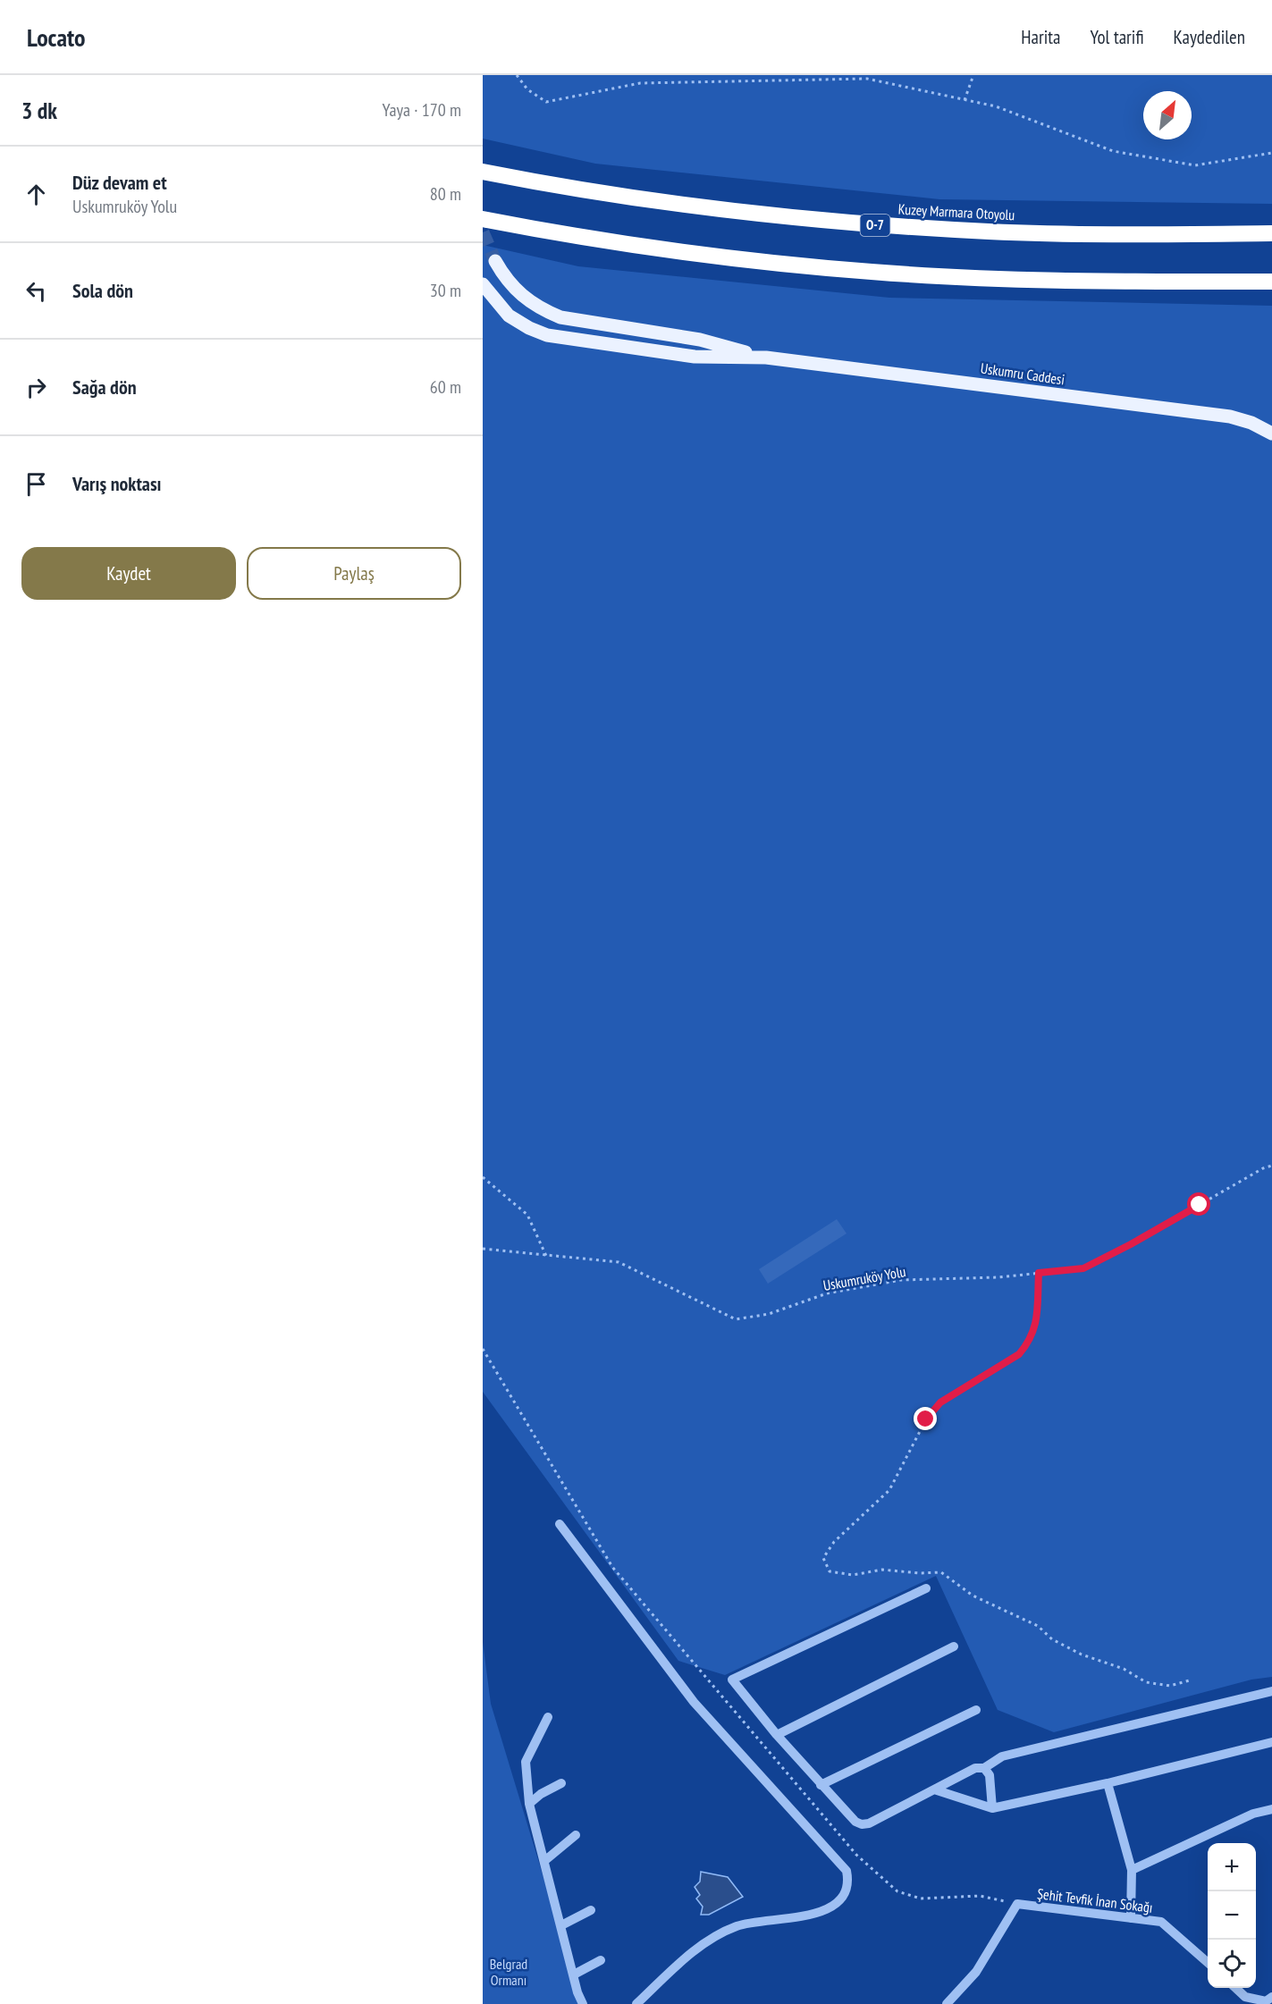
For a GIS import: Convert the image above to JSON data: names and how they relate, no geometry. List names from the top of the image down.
{
  "streets": {
    "highway": ["Kuzey Marmara Otoyolu", "O-7"],
    "main road": ["Uskumru Caddesi"],
    "street": ["Şehit Tevfik İnan Sokağı"],
    "path": ["Uskumruköy Yolu"]
  },
  "parks": ["Belgrad Ormanı"],
  "north": "top right",
  "page": {
    "header": "Locato",
    "nav": ["Harita", "Yol tarifi", "Kaydedilen"],
    "heading": ["3 dk", "Yaya · 170 m"],
    "list": [
      ["Düz devam et", "Uskumruköy Yolu", "80 m"],
      ["Sola dön", "30 m"],
      ["Sağa dön", "60 m"],
      "Varış noktası"
    ],
    "buttons": ["Kaydet", "Paylaş"],
    "map_buttons": ["+", "−"]
  }
}
